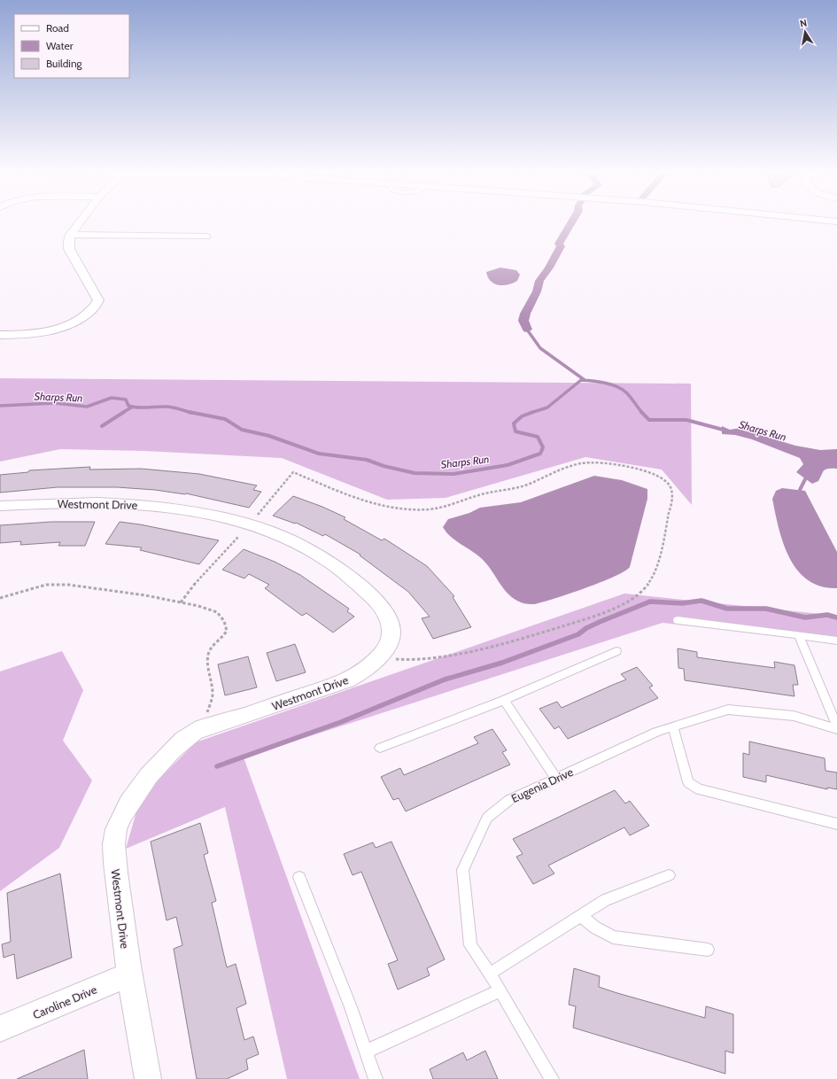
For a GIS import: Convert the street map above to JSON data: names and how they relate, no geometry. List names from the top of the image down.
{
  "streets": {
    "street": ["Westmont Drive", "Caroline Drive"],
    "lane": ["Eugenia Drive"]
  },
  "crossings": [
    ["Westmont Drive", "Caroline Drive"]
  ],
  "water": ["Sharps Run"],
  "legend": ["Road", "Water", "Building"],
  "north": "top"
}
